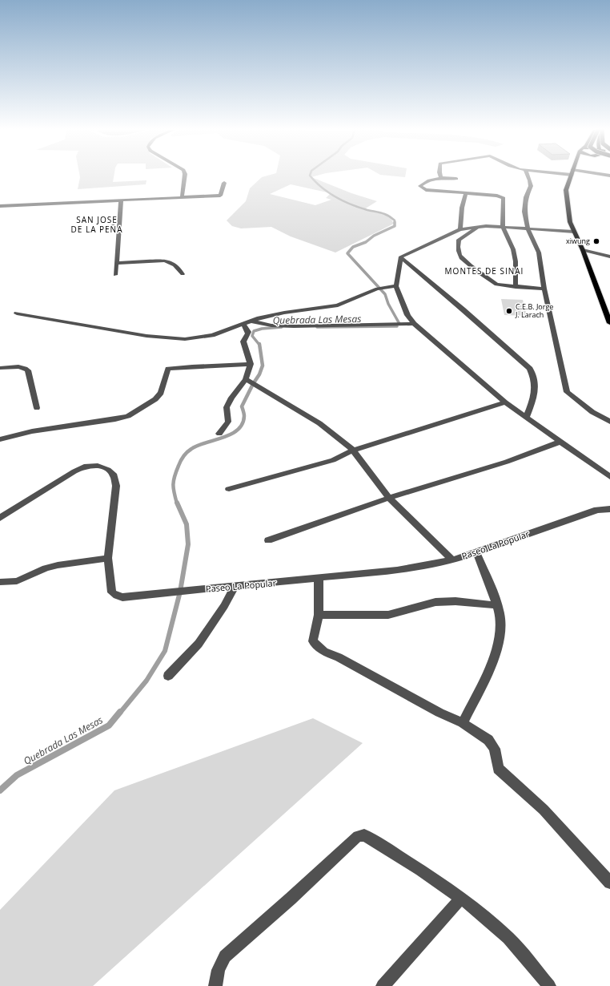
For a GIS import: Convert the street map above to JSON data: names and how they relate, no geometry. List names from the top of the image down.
{
  "streets": {
    "street": ["Paseo La Popular"]
  },
  "districts": ["SAN JOSE DE LA PEÑA", "MONTES DE SINAI"],
  "water": ["Quebrada Las Mesas"],
  "places": ["xiwung", "C.E.B. Jorge J. Larach"]
}
